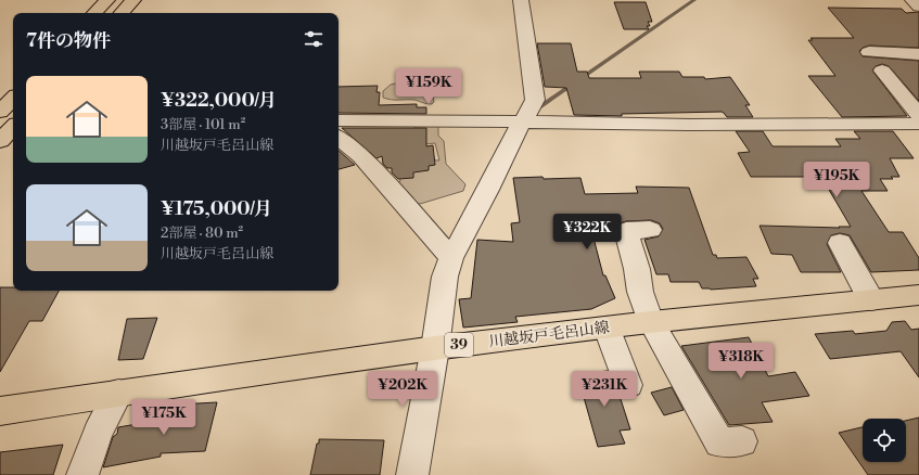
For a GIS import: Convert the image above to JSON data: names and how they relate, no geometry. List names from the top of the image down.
{
  "streets": {
    "main road": ["川越坂戸毛呂山線", "39"]
  },
  "page": {
    "heading": "7件の物件",
    "list": [
      {
        "name": "¥322,000/月",
        "note": "3部屋 · 101 m² · 川越坂戸毛呂山線"
      },
      {
        "name": "¥175,000/月",
        "note": "2部屋 · 80 m² · 川越坂戸毛呂山線"
      }
    ],
    "price": [
      "¥159K",
      "¥195K",
      "¥322K",
      "¥318K",
      "¥202K",
      "¥231K",
      "¥175K"
    ]
  }
}
